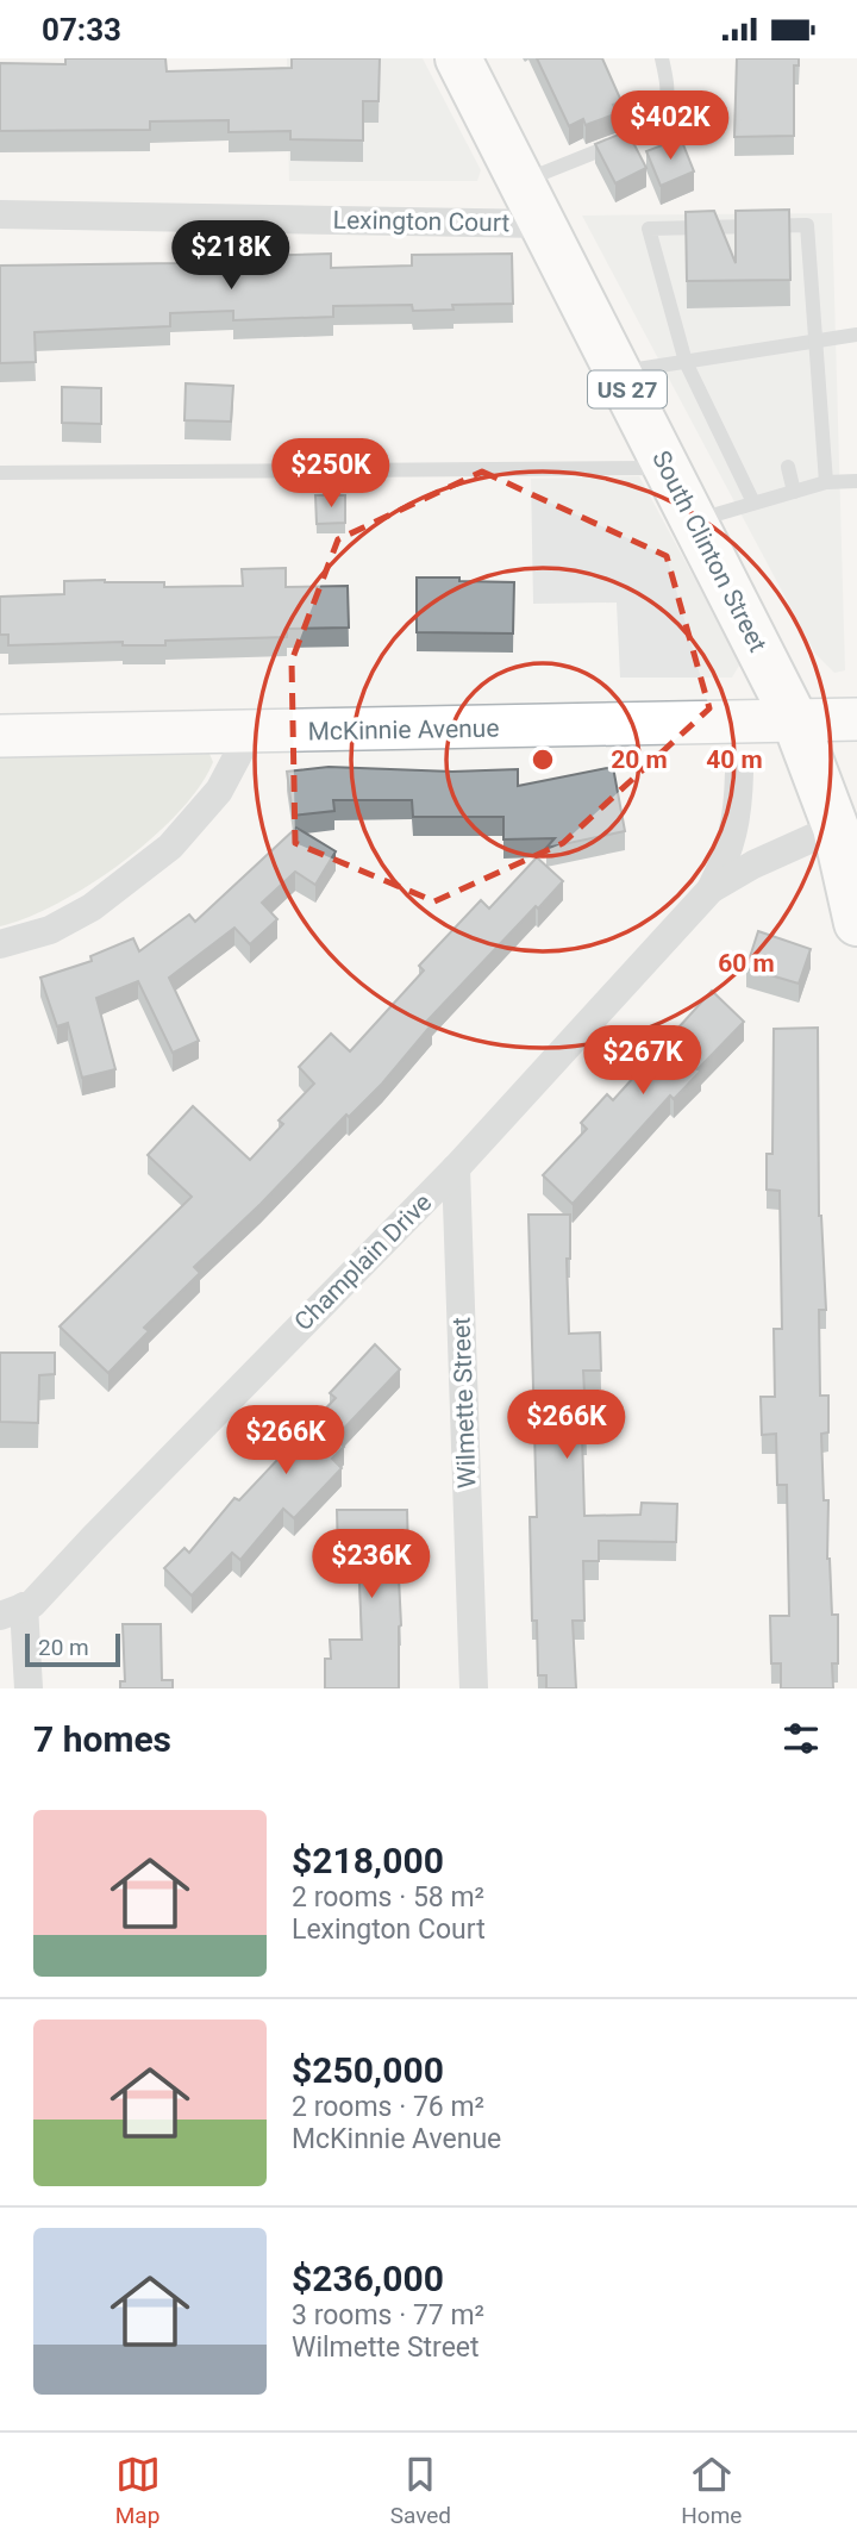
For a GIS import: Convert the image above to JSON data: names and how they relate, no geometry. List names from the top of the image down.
{
  "streets": {
    "highway": ["US 27", "South Clinton Street"],
    "street": [
      "Lexington Court",
      "McKinnie Avenue",
      "Champlain Drive",
      "Wilmette Street"
    ]
  },
  "crossings": [
    ["Lexington Court", "South Clinton Street"],
    ["South Clinton Street", "McKinnie Avenue"],
    ["South Clinton Street", "Champlain Drive"],
    ["Champlain Drive", "Wilmette Street"]
  ],
  "scale_bar": "20 m",
  "page": {
    "status": "07:33",
    "price": [
      "$402K",
      "$218K",
      "$250K",
      "$267K",
      "$266K",
      "$266K",
      "$236K"
    ],
    "scale": "20 m",
    "heading": "7 homes",
    "list": [
      {
        "name": "$218,000",
        "note": "2 rooms · 58 m² · Lexington Court"
      },
      {
        "name": "$250,000",
        "note": "2 rooms · 76 m² · McKinnie Avenue"
      },
      {
        "name": "$236,000",
        "note": "3 rooms · 77 m² · Wilmette Street"
      }
    ],
    "tabs": ["Map", "Saved", "Home"]
  },
  "rings": ["20 m", "40 m", "60 m"]
}
